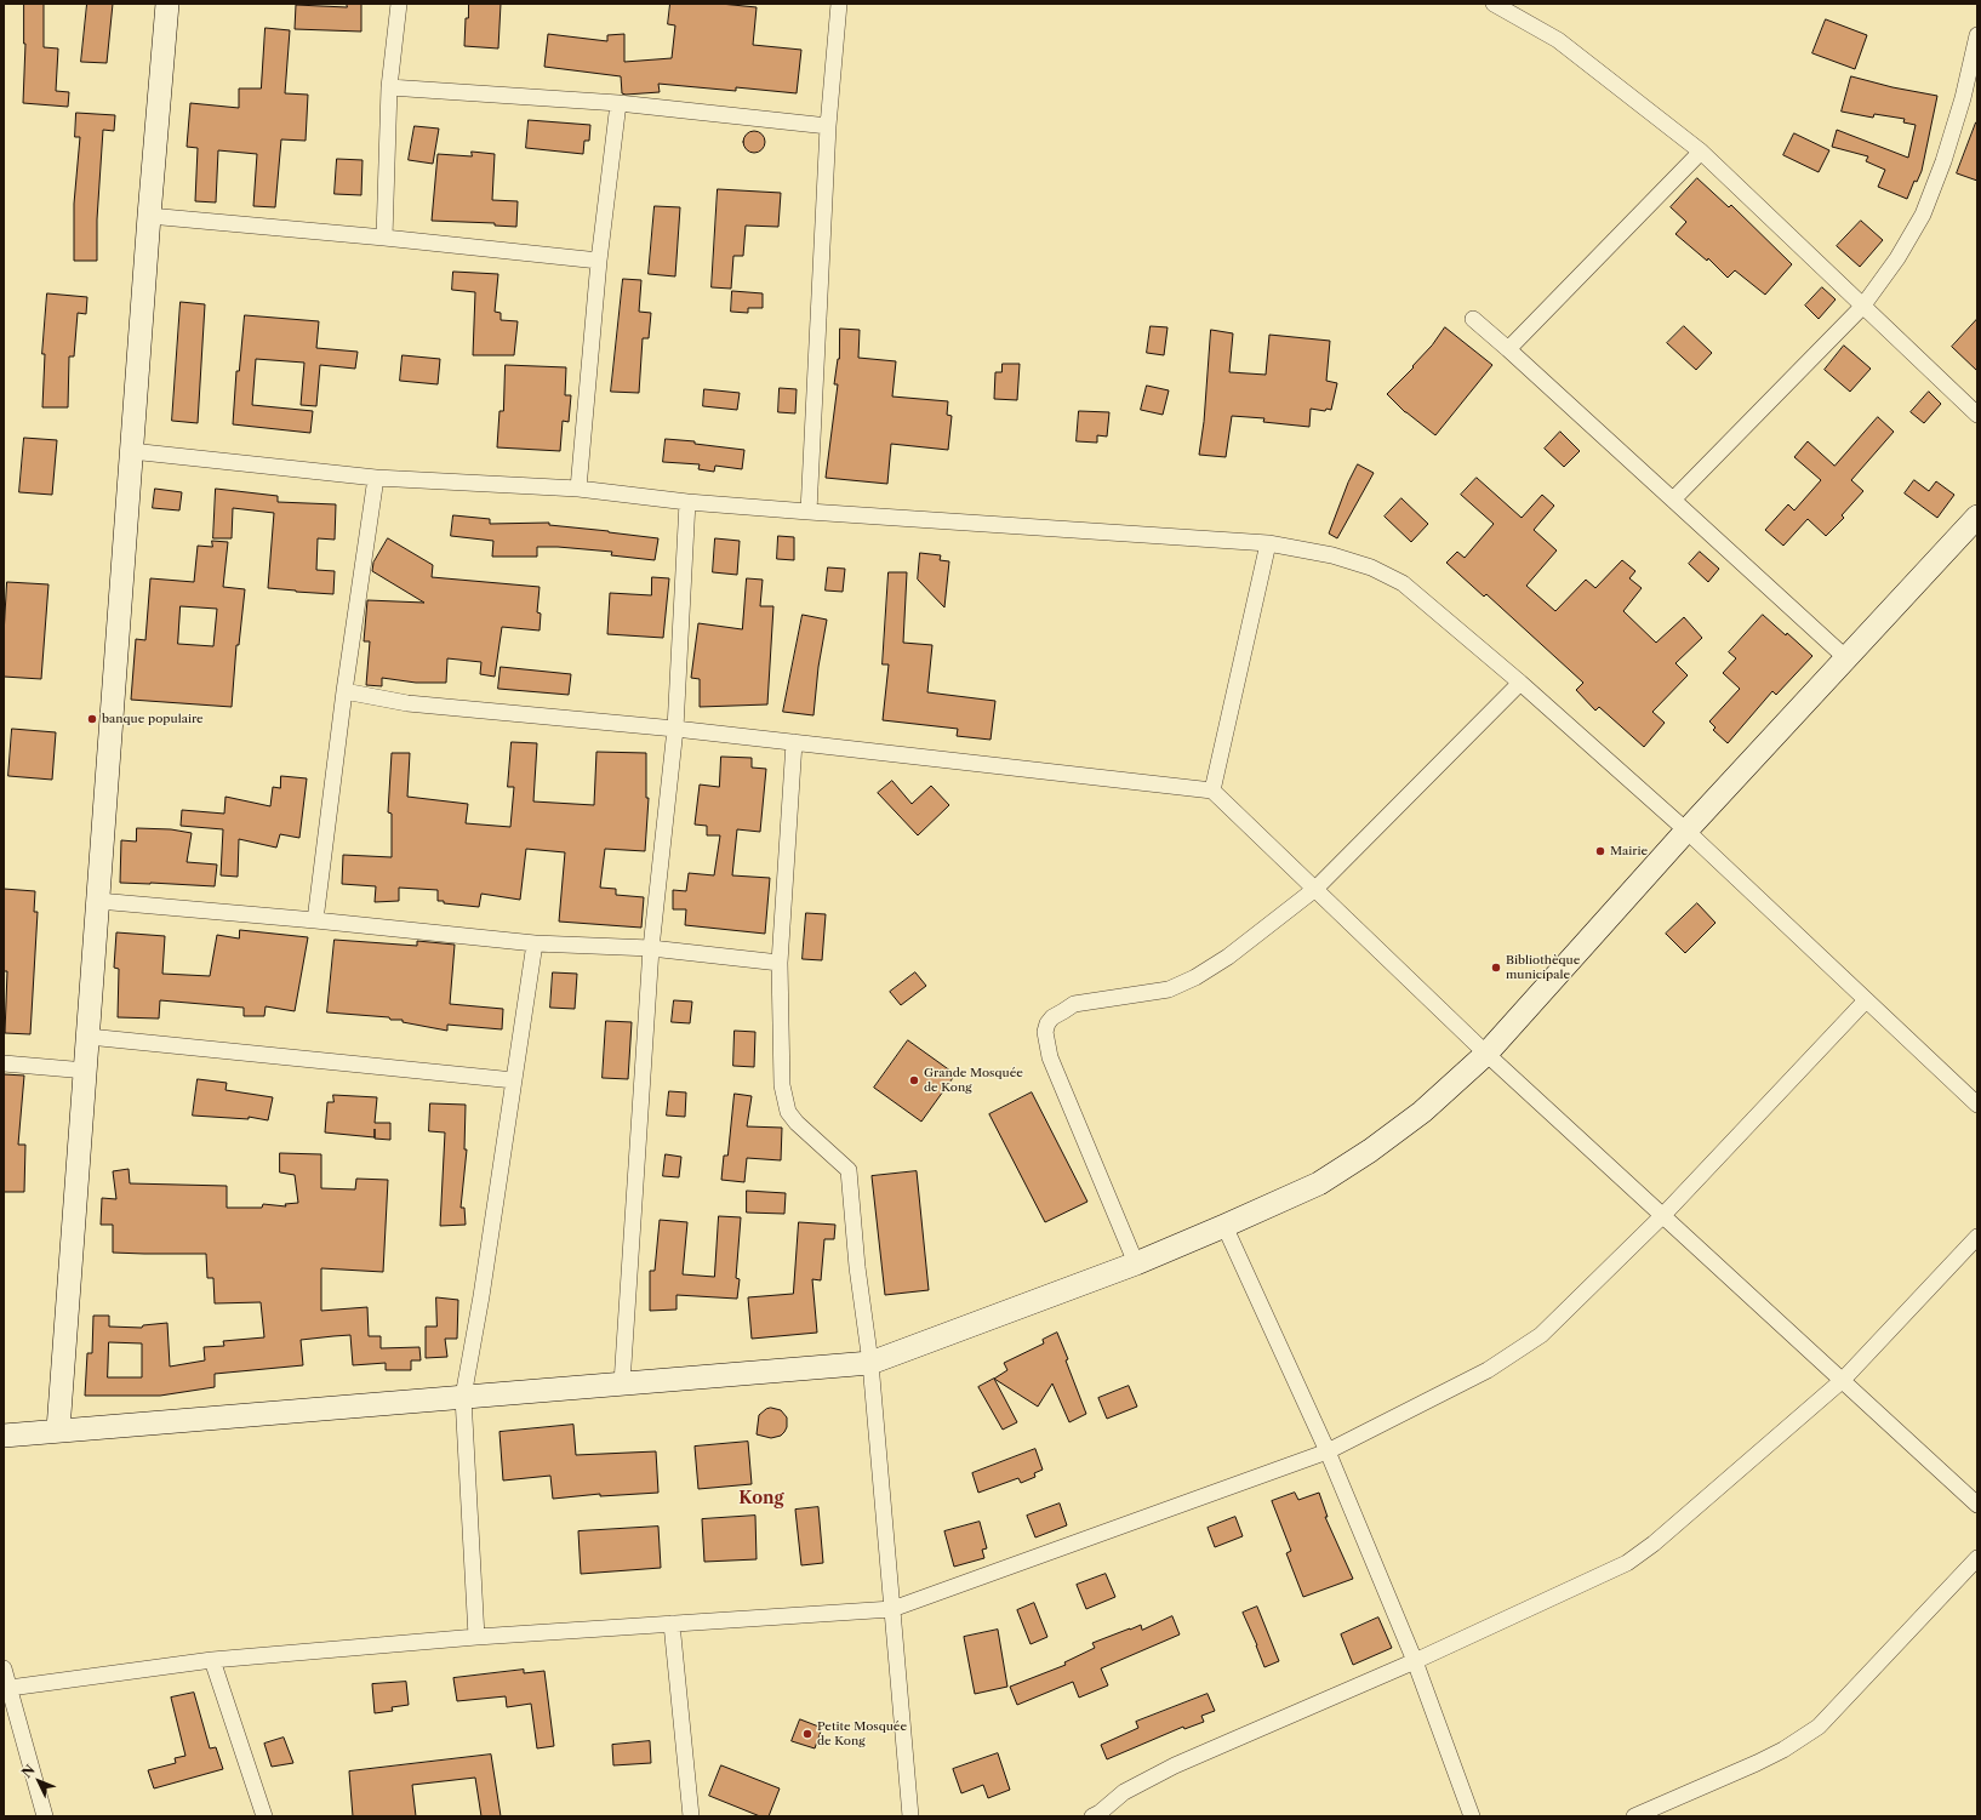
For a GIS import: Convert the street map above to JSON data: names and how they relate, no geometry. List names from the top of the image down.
{
  "districts": ["Kong"],
  "places": [
    "banque populaire",
    "Mairie",
    "Bibliothèque municipale",
    "Grande Mosquée de Kong",
    "Petite Mosquée de Kong"
  ],
  "north": "top left"
}
